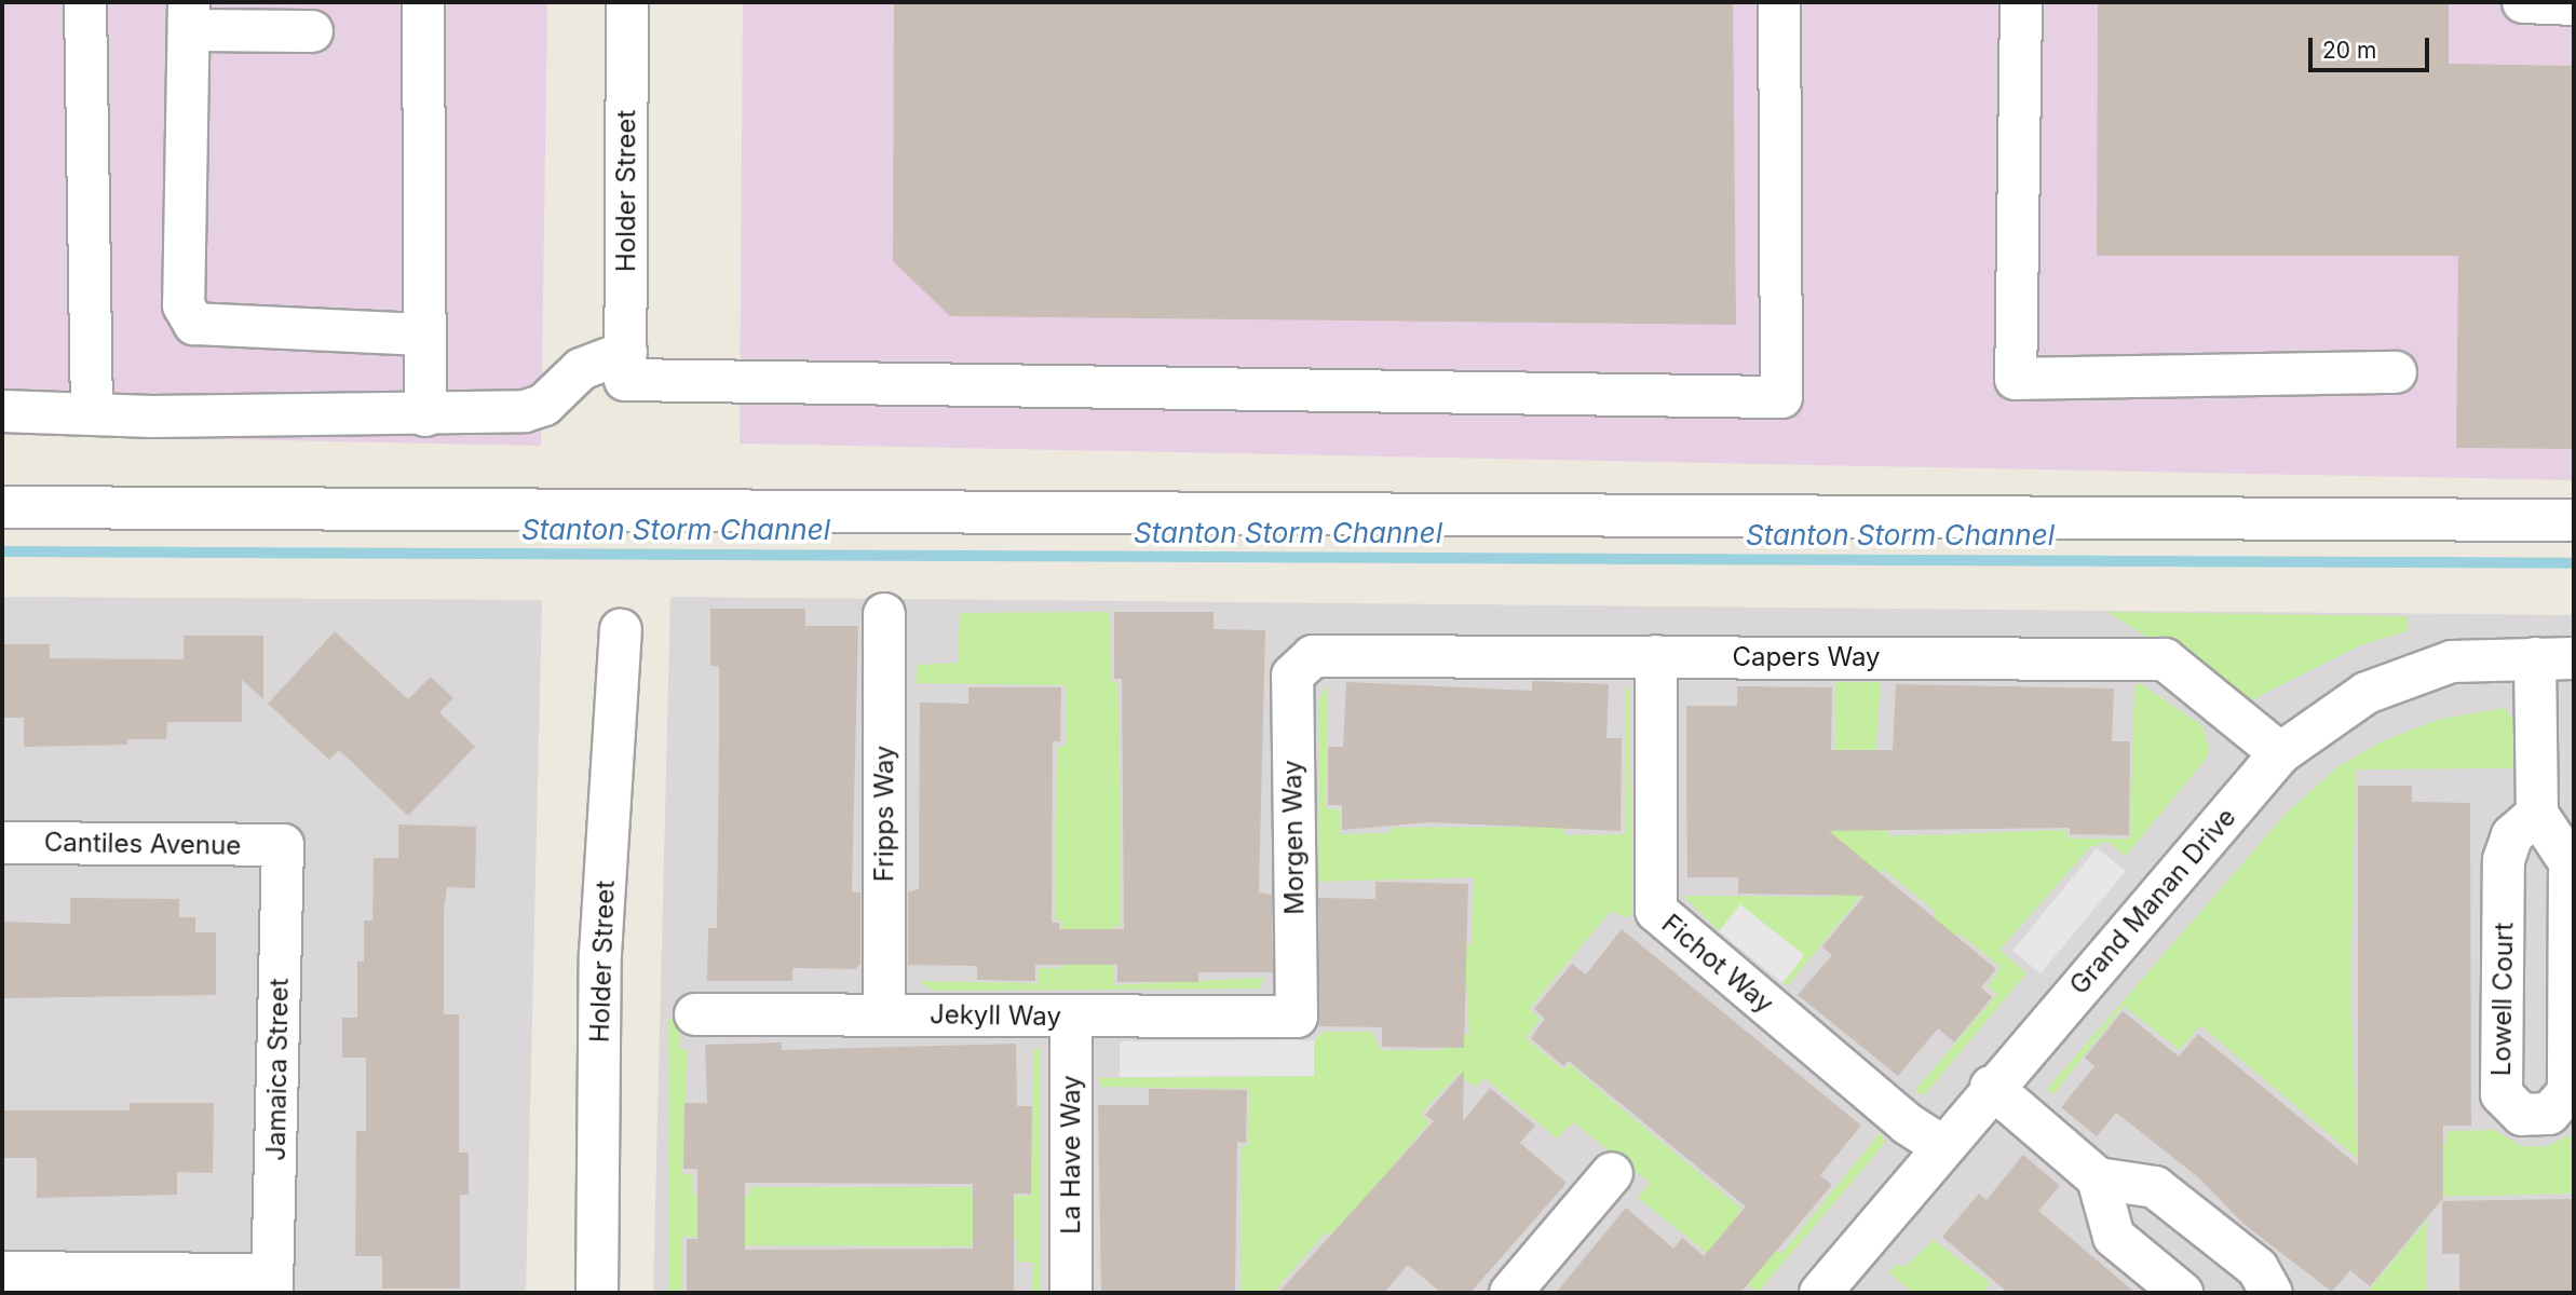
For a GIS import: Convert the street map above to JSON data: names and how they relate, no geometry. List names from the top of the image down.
{
  "streets": {
    "street": [
      "Holder Street",
      "Capers Way",
      "Fripps Way",
      "Morgen Way",
      "Cantiles Avenue",
      "Grand Manan Drive",
      "Fichot Way",
      "Lowell Court",
      "Jekyll Way",
      "Jamaica Street",
      "La Have Way"
    ]
  },
  "crossings": [
    ["Capers Way", "Morgen Way"],
    ["Capers Way", "Grand Manan Drive"],
    ["Capers Way", "Fichot Way"],
    ["Fripps Way", "Jekyll Way"],
    ["Morgen Way", "Jekyll Way"],
    ["Cantiles Avenue", "Jamaica Street"],
    ["Grand Manan Drive", "Fichot Way"],
    ["Jekyll Way", "La Have Way"]
  ],
  "water": ["Stanton Storm Channel"],
  "scale_bar": "20 m"
}
